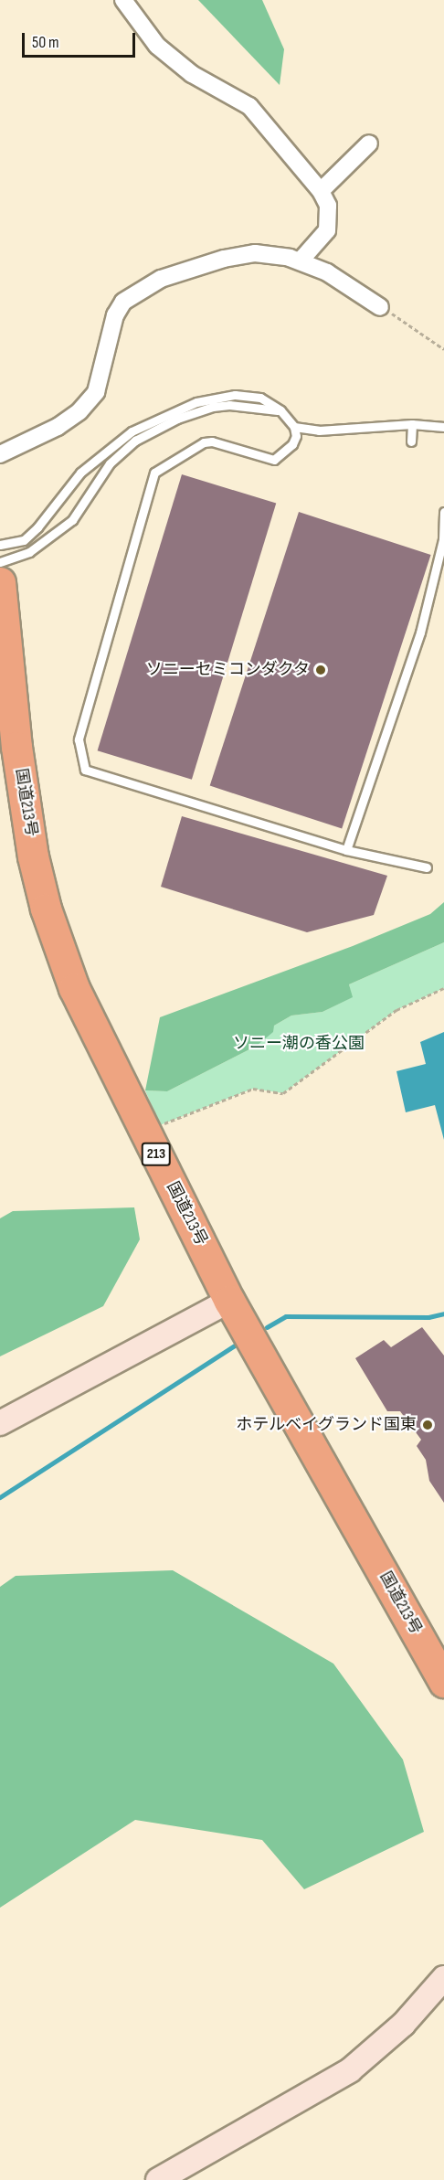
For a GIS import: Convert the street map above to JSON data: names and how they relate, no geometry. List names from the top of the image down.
{
  "streets": {
    "highway": ["国道213号", "213"]
  },
  "parks": ["ソニー潮の香公園"],
  "places": ["ソニーセミコンダクタ", "ホテルベイグランド国東"],
  "scale_bar": "50 m"
}
